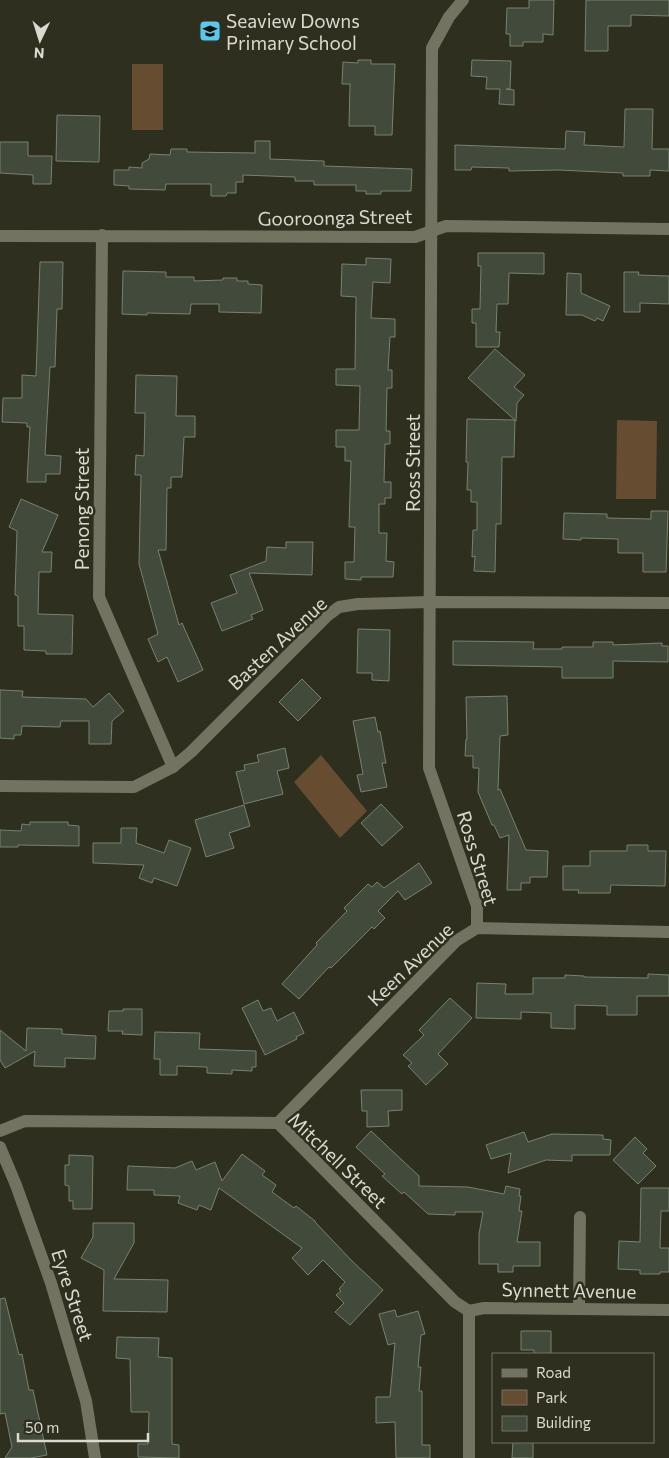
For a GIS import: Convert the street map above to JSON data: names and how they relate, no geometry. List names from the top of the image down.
{
  "streets": {
    "street": [
      "Gooroonga Street",
      "Ross Street",
      "Penong Street",
      "Basten Avenue",
      "Keen Avenue",
      "Mitchell Street",
      "Synnett Avenue",
      "Eyre Street"
    ]
  },
  "crossings": [
    ["Gooroonga Street", "Ross Street"],
    ["Gooroonga Street", "Penong Street"],
    ["Ross Street", "Basten Avenue"],
    ["Ross Street", "Keen Avenue"],
    ["Penong Street", "Basten Avenue"],
    ["Keen Avenue", "Mitchell Street"],
    ["Mitchell Street", "Synnett Avenue"]
  ],
  "places": {
    "school or university": ["Seaview Downs Primary School"]
  },
  "legend": ["Road", "Park", "Building"],
  "scale_bar": "50 m",
  "north": "bottom"
}
